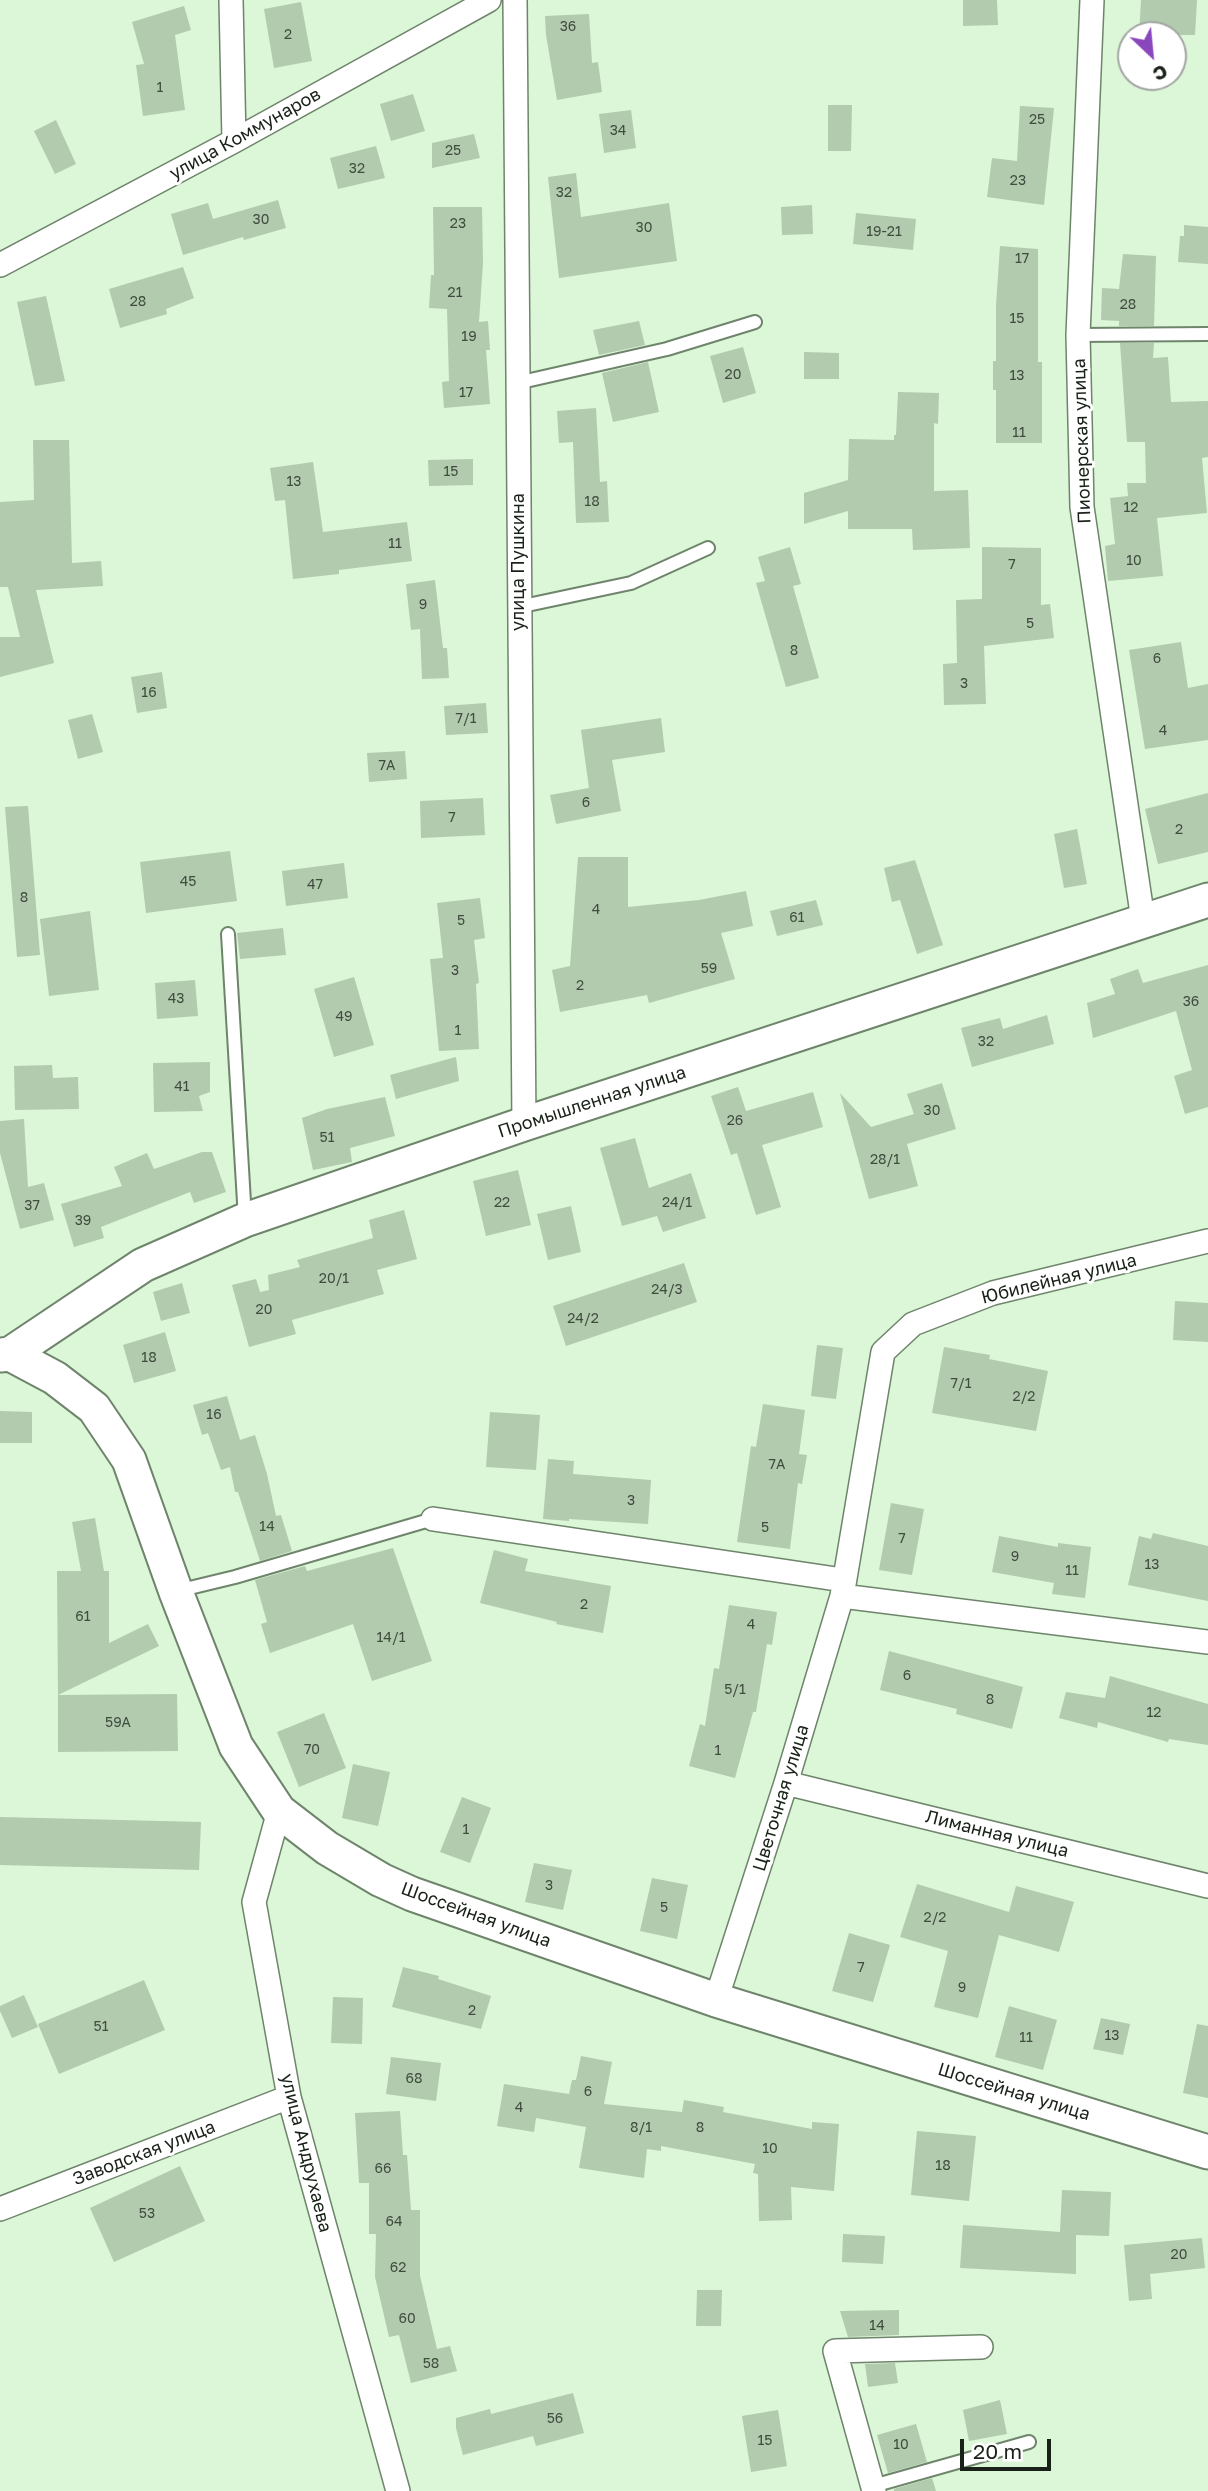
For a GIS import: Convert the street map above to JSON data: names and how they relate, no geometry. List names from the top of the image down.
{
  "streets": {
    "main road": ["Промышленная улица", "Шоссейная улица"],
    "street": [
      "улица Коммунаров",
      "Пионерская улица",
      "улица Пушкина",
      "Юбилейная улица",
      "Цветочная улица",
      "Лиманная улица",
      "Заводская улица",
      "улица Андрухаева"
    ]
  },
  "crossings": [
    ["Пионерская улица", "Промышленная улица"],
    ["улица Пушкина", "Промышленная улица"],
    ["Промышленная улица", "Шоссейная улица"],
    ["Юбилейная улица", "Цветочная улица"],
    ["Цветочная улица", "Лиманная улица"],
    ["Цветочная улица", "Шоссейная улица"],
    ["Шоссейная улица", "улица Андрухаева"],
    ["Заводская улица", "улица Андрухаева"]
  ],
  "house_numbers": [
    "36",
    "2",
    "1",
    "25",
    "34",
    "25",
    "32",
    "23",
    "32",
    "30",
    "23",
    "30",
    "19-21",
    "17",
    "21",
    "28",
    "28",
    "15",
    "19",
    "20",
    "13",
    "17",
    "11",
    "15",
    "13",
    "18",
    "12",
    "11",
    "10",
    "7",
    "9",
    "5",
    "8",
    "6",
    "3",
    "16",
    "7/1",
    "4",
    "7А",
    "6",
    "7",
    "2",
    "45",
    "47",
    "8",
    "4",
    "61",
    "5",
    "59",
    "3",
    "2",
    "43",
    "36",
    "49",
    "1",
    "32",
    "41",
    "30",
    "26",
    "51",
    "28/1",
    "22",
    "24/1",
    "37",
    "39",
    "20/1",
    "24/3",
    "20",
    "24/2",
    "18",
    "7/1",
    "2/2",
    "16",
    "7А",
    "3",
    "14",
    "5",
    "7",
    "9",
    "13",
    "11",
    "2",
    "61",
    "4",
    "14/1",
    "6",
    "5/1",
    "8",
    "12",
    "59А",
    "70",
    "1",
    "1",
    "3",
    "5",
    "2/2",
    "7",
    "9",
    "2",
    "51",
    "13",
    "11",
    "68",
    "6",
    "4",
    "8/1",
    "8",
    "10",
    "18",
    "66",
    "53",
    "64",
    "20",
    "62",
    "60",
    "14",
    "58",
    "56",
    "15",
    "10"
  ],
  "scale_bar": "20 m",
  "north": "bottom right"
}
